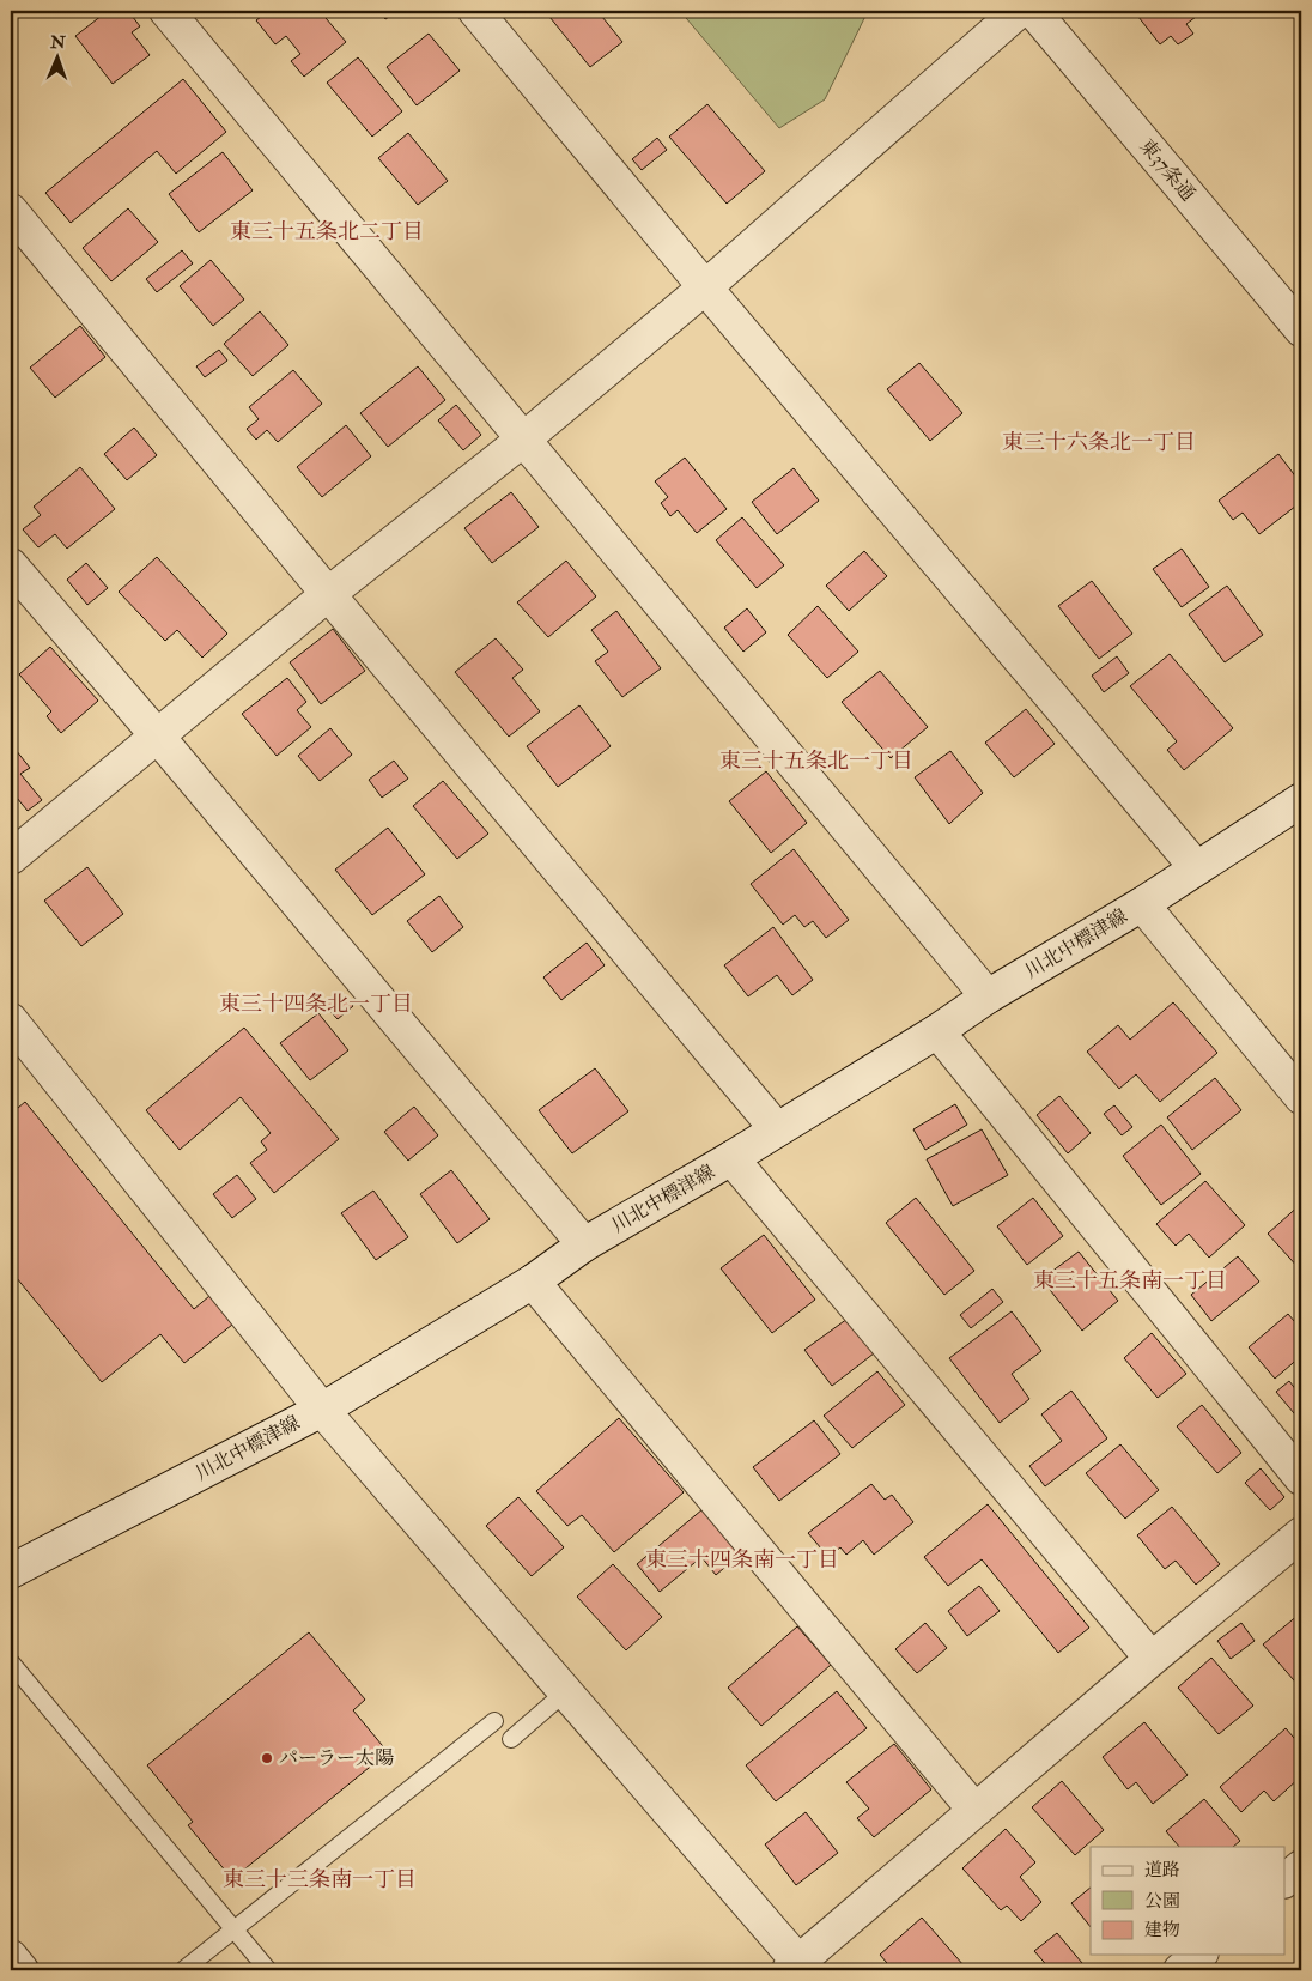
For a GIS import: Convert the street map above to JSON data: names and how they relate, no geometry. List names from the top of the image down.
{
  "streets": {
    "street": ["東37条通", "川北中標津線"]
  },
  "districts": [
    "東三十五条北二丁目",
    "東三十六条北一丁目",
    "東三十五条北一丁目",
    "東三十四条北一丁目",
    "東三十五条南一丁目",
    "東三十四条南一丁目",
    "東三十三条南一丁目"
  ],
  "places": ["パーラー太陽"],
  "legend": ["道路", "公園", "建物"],
  "north": "top"
}
